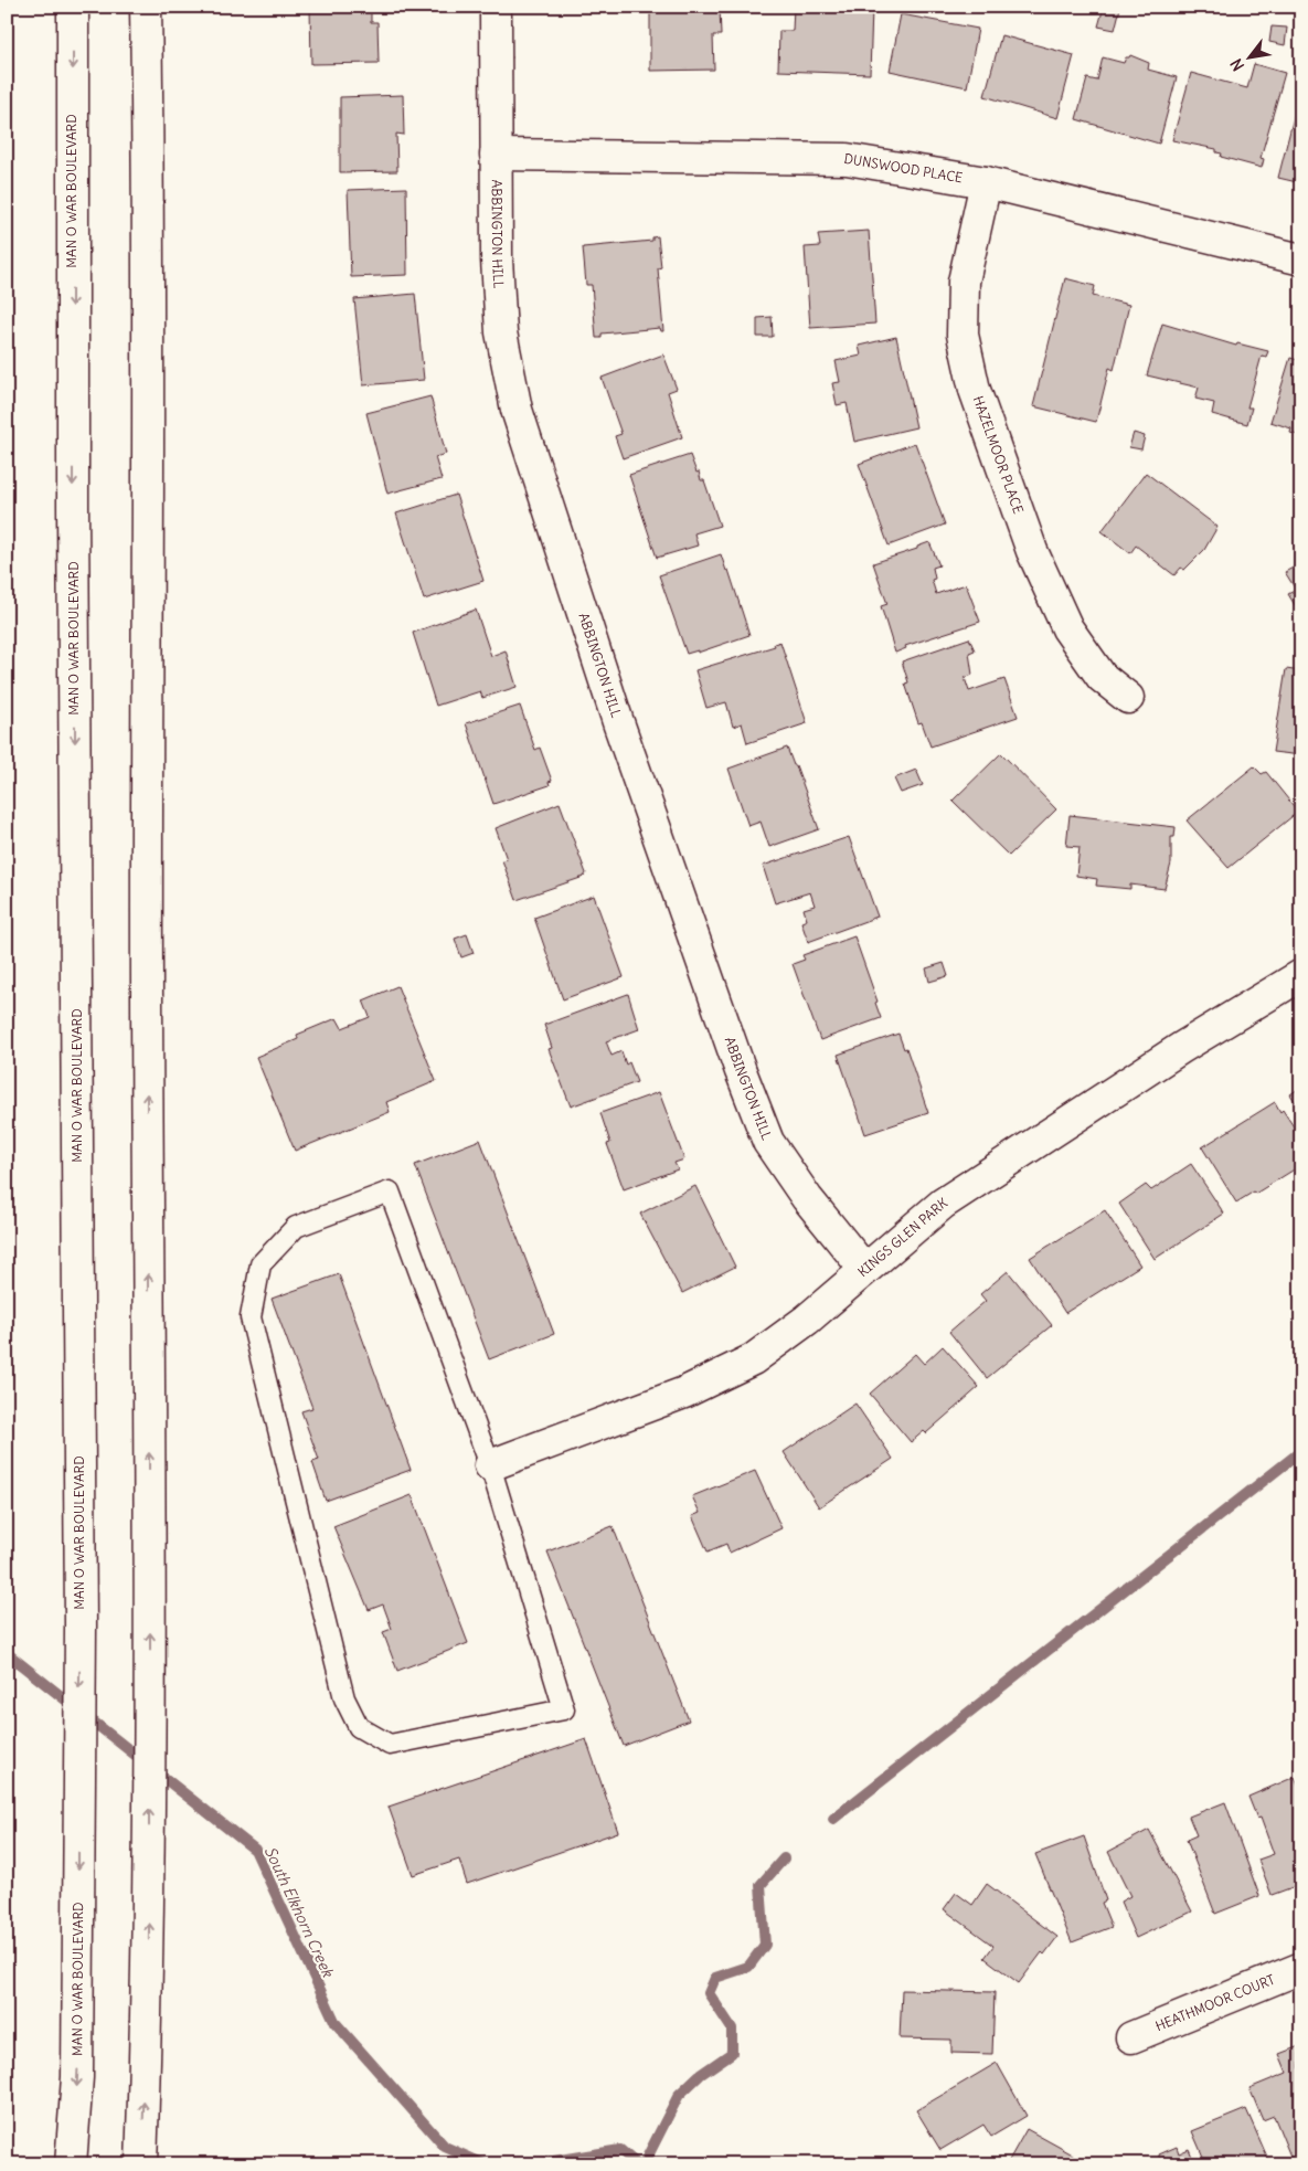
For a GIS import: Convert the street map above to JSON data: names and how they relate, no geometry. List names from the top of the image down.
{
  "streets": {
    "main road": [
      "DUNSWOOD PLACE",
      "MAN O WAR BOULEVARD",
      "ABBINGTON HILL",
      "HAZELMOOR PLACE",
      "KINGS GLEN PARK",
      "HEATHMOOR COURT"
    ]
  },
  "crossings": [
    ["DUNSWOOD PLACE", "ABBINGTON HILL"],
    ["DUNSWOOD PLACE", "HAZELMOOR PLACE"],
    ["ABBINGTON HILL", "KINGS GLEN PARK"]
  ],
  "water": ["South Elkhorn Creek"],
  "north": "bottom left"
}
